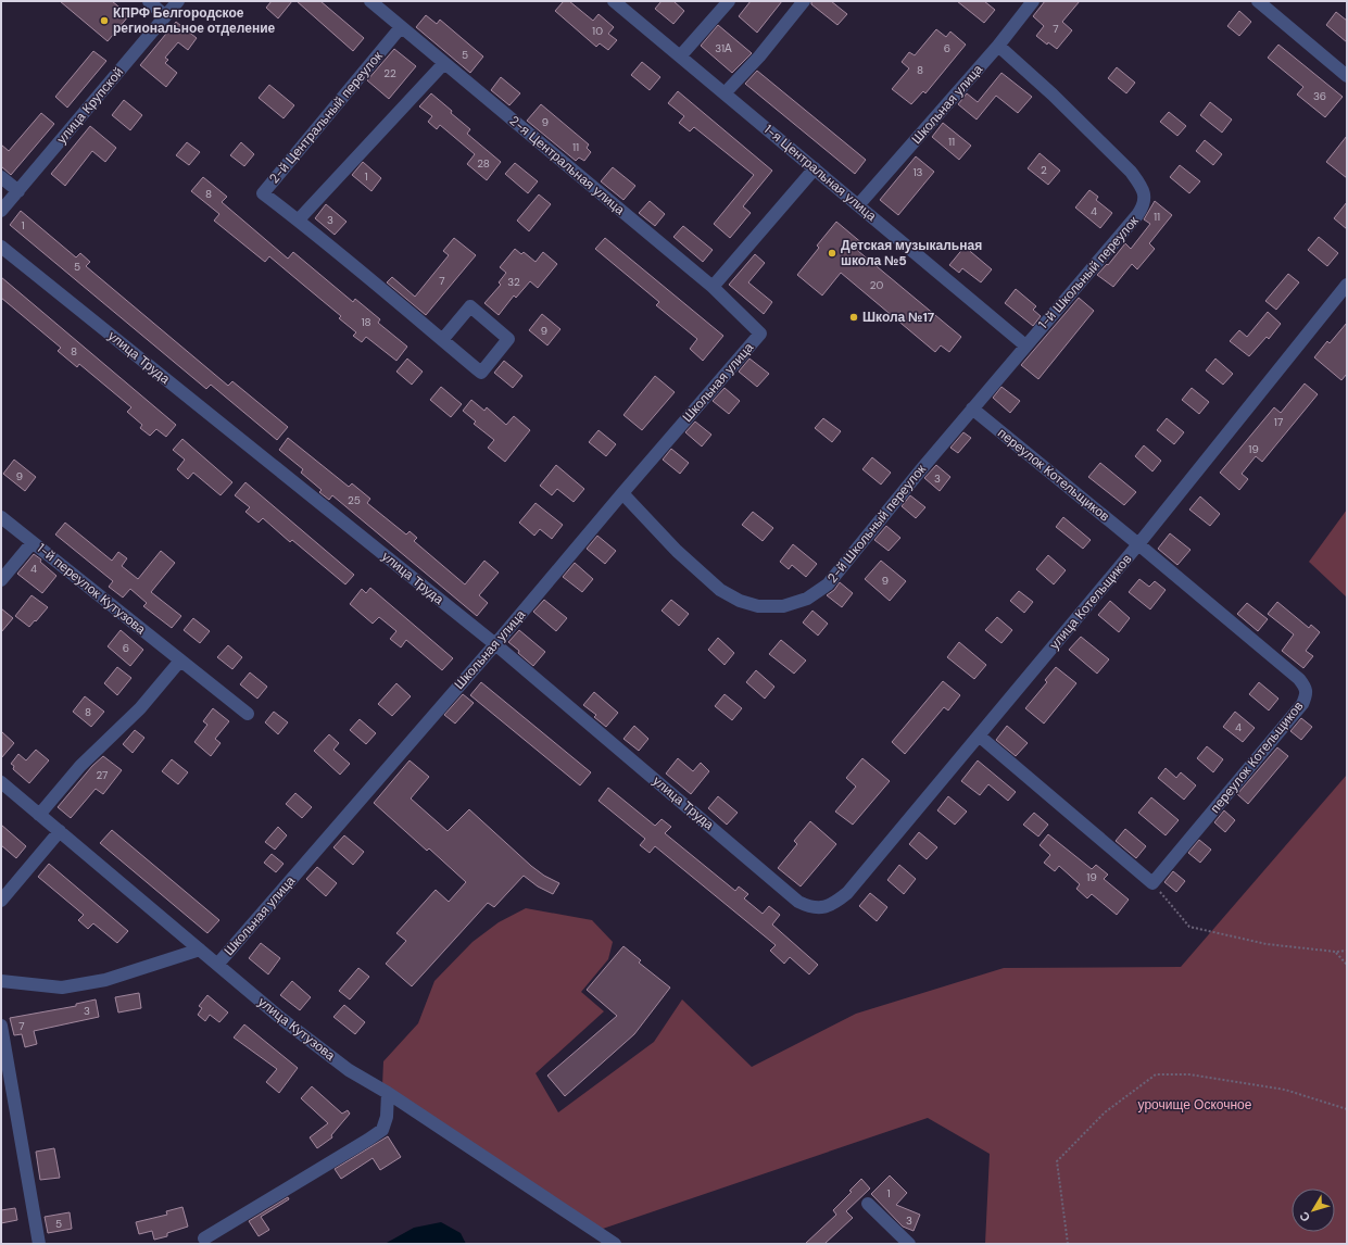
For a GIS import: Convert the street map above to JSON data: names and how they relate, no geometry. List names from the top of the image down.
{
  "streets": {
    "street": [
      "Школьная улица",
      "улица Крупской",
      "2-й Центральный переулок",
      "2-я Центральная улица",
      "1-я Центральная улица",
      "1-й Школьный переулок",
      "улица Труда",
      "переулок Котельщиков",
      "2-й Школьный переулок",
      "1-й переулок Кутузова",
      "улица Котельщиков",
      "улица Кутузова"
    ]
  },
  "crossings": [
    ["Школьная улица", "2-я Центральная улица"],
    ["Школьная улица", "1-я Центральная улица"],
    ["Школьная улица", "1-й Школьный переулок"],
    ["Школьная улица", "улица Труда"],
    ["Школьная улица", "2-й Школьный переулок"],
    ["Школьная улица", "улица Кутузова"],
    ["2-й Центральный переулок", "2-я Центральная улица"],
    ["1-я Центральная улица", "1-й Школьный переулок"],
    ["1-й Школьный переулок", "переулок Котельщиков"],
    ["1-й Школьный переулок", "2-й Школьный переулок"],
    ["улица Труда", "улица Котельщиков"],
    ["переулок Котельщиков", "2-й Школьный переулок"],
    ["переулок Котельщиков", "улица Котельщиков"]
  ],
  "parks": ["урочище Оскочное"],
  "places": ["КПРФ Белгородское региональное отделение", "Детская музыкальная школа №5", "Школа №17"],
  "house_numbers": [
    "7",
    "10",
    "31А",
    "6",
    "5",
    "8",
    "22",
    "36",
    "9",
    "11",
    "11",
    "28",
    "2",
    "13",
    "1",
    "8",
    "4",
    "11",
    "3",
    "1",
    "5",
    "7",
    "32",
    "20",
    "18",
    "9",
    "8",
    "17",
    "19",
    "9",
    "3",
    "25",
    "4",
    "9",
    "6",
    "8",
    "4",
    "27",
    "19",
    "3",
    "7",
    "1",
    "3",
    "5"
  ],
  "north": "bottom left"
}
